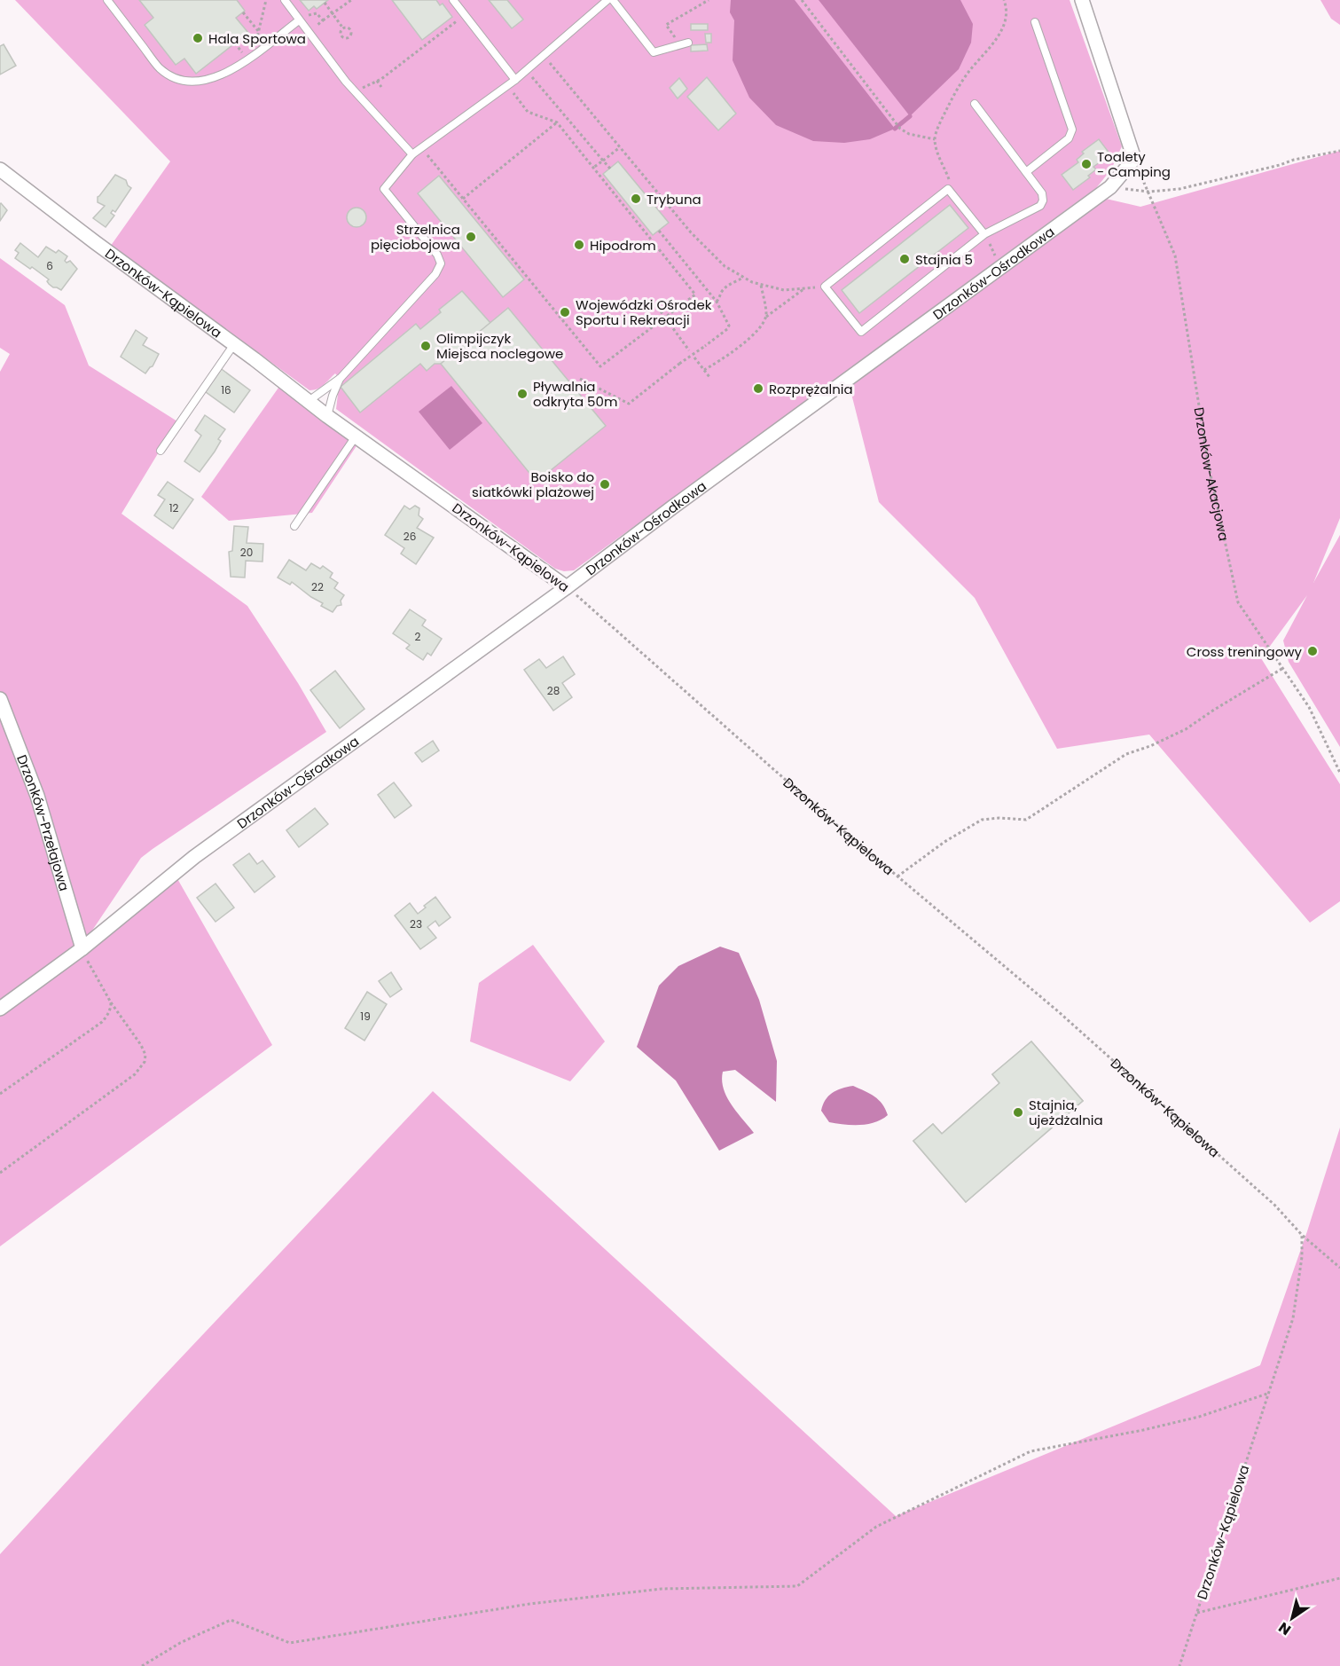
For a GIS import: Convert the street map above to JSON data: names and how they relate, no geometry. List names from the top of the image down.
{
  "streets": {
    "street": ["Drzonków-Ośrodkowa", "Drzonków-Kąpielowa", "Drzonków-Przełajowa"],
    "path": ["Drzonków-Akacjowa"]
  },
  "crossings": [
    ["Drzonków-Ośrodkowa", "Drzonków-Kąpielowa"],
    ["Drzonków-Ośrodkowa", "Drzonków-Akacjowa"],
    ["Drzonków-Ośrodkowa", "Drzonków-Przełajowa"]
  ],
  "places": [
    "Hala Sportowa",
    "Toalety - Camping",
    "Trybuna",
    "Strzelnica pięciobojowa",
    "Hipodrom",
    "Stajnia 5",
    "Wojewódzki Ośrodek Sportu i Rekreacji",
    "Olimpijczyk Miejsca noclegowe",
    "Rozprężalnia",
    "Pływalnia odkryta 50m",
    "Boisko do siatkówki plażowej",
    "Cross treningowy",
    "Stajnia, ujeżdżalnia"
  ],
  "house_numbers": [
    "6",
    "16",
    "12",
    "26",
    "20",
    "22",
    "2",
    "28",
    "23",
    "19"
  ],
  "north": "bottom left"
}
